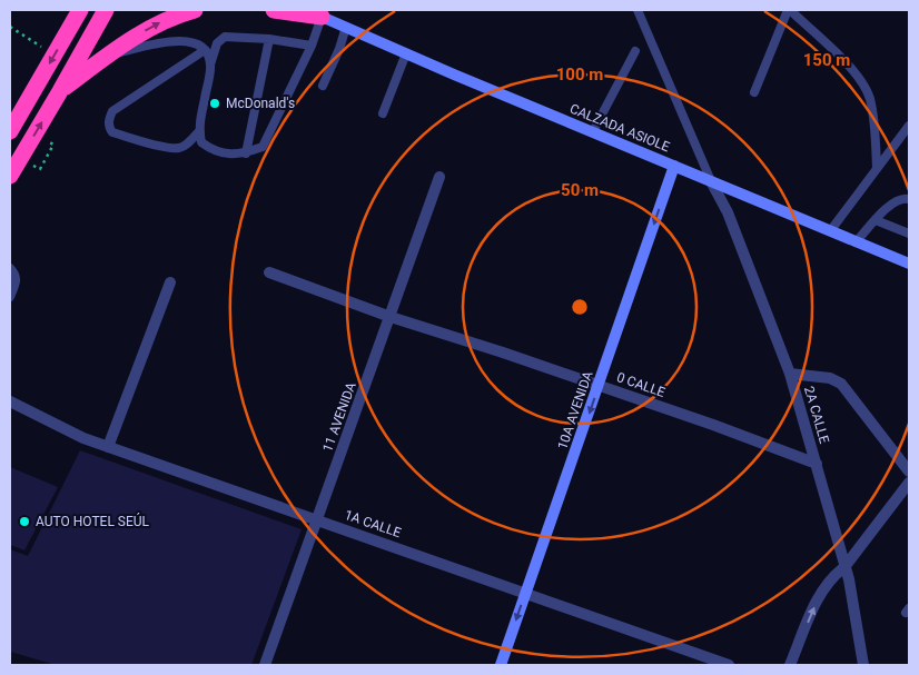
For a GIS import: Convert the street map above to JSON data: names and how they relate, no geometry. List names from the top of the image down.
{
  "streets": {
    "main road": ["CALZADA ASIOLE", "10A AVENIDA"],
    "street": [
      "0 CALLE",
      "2A CALLE",
      "11 AVENIDA",
      "1A CALLE"
    ]
  },
  "crossings": [
    ["CALZADA ASIOLE", "10A AVENIDA"],
    ["CALZADA ASIOLE", "2A CALLE"],
    ["0 CALLE", "10A AVENIDA"],
    ["0 CALLE", "2A CALLE"],
    ["0 CALLE", "11 AVENIDA"],
    ["10A AVENIDA", "1A CALLE"],
    ["11 AVENIDA", "1A CALLE"]
  ],
  "one_way": ["10A AVENIDA"],
  "places": ["McDonald's", "AUTO HOTEL SEÚL"],
  "rings": ["150 m", "100 m", "50 m"]
}
